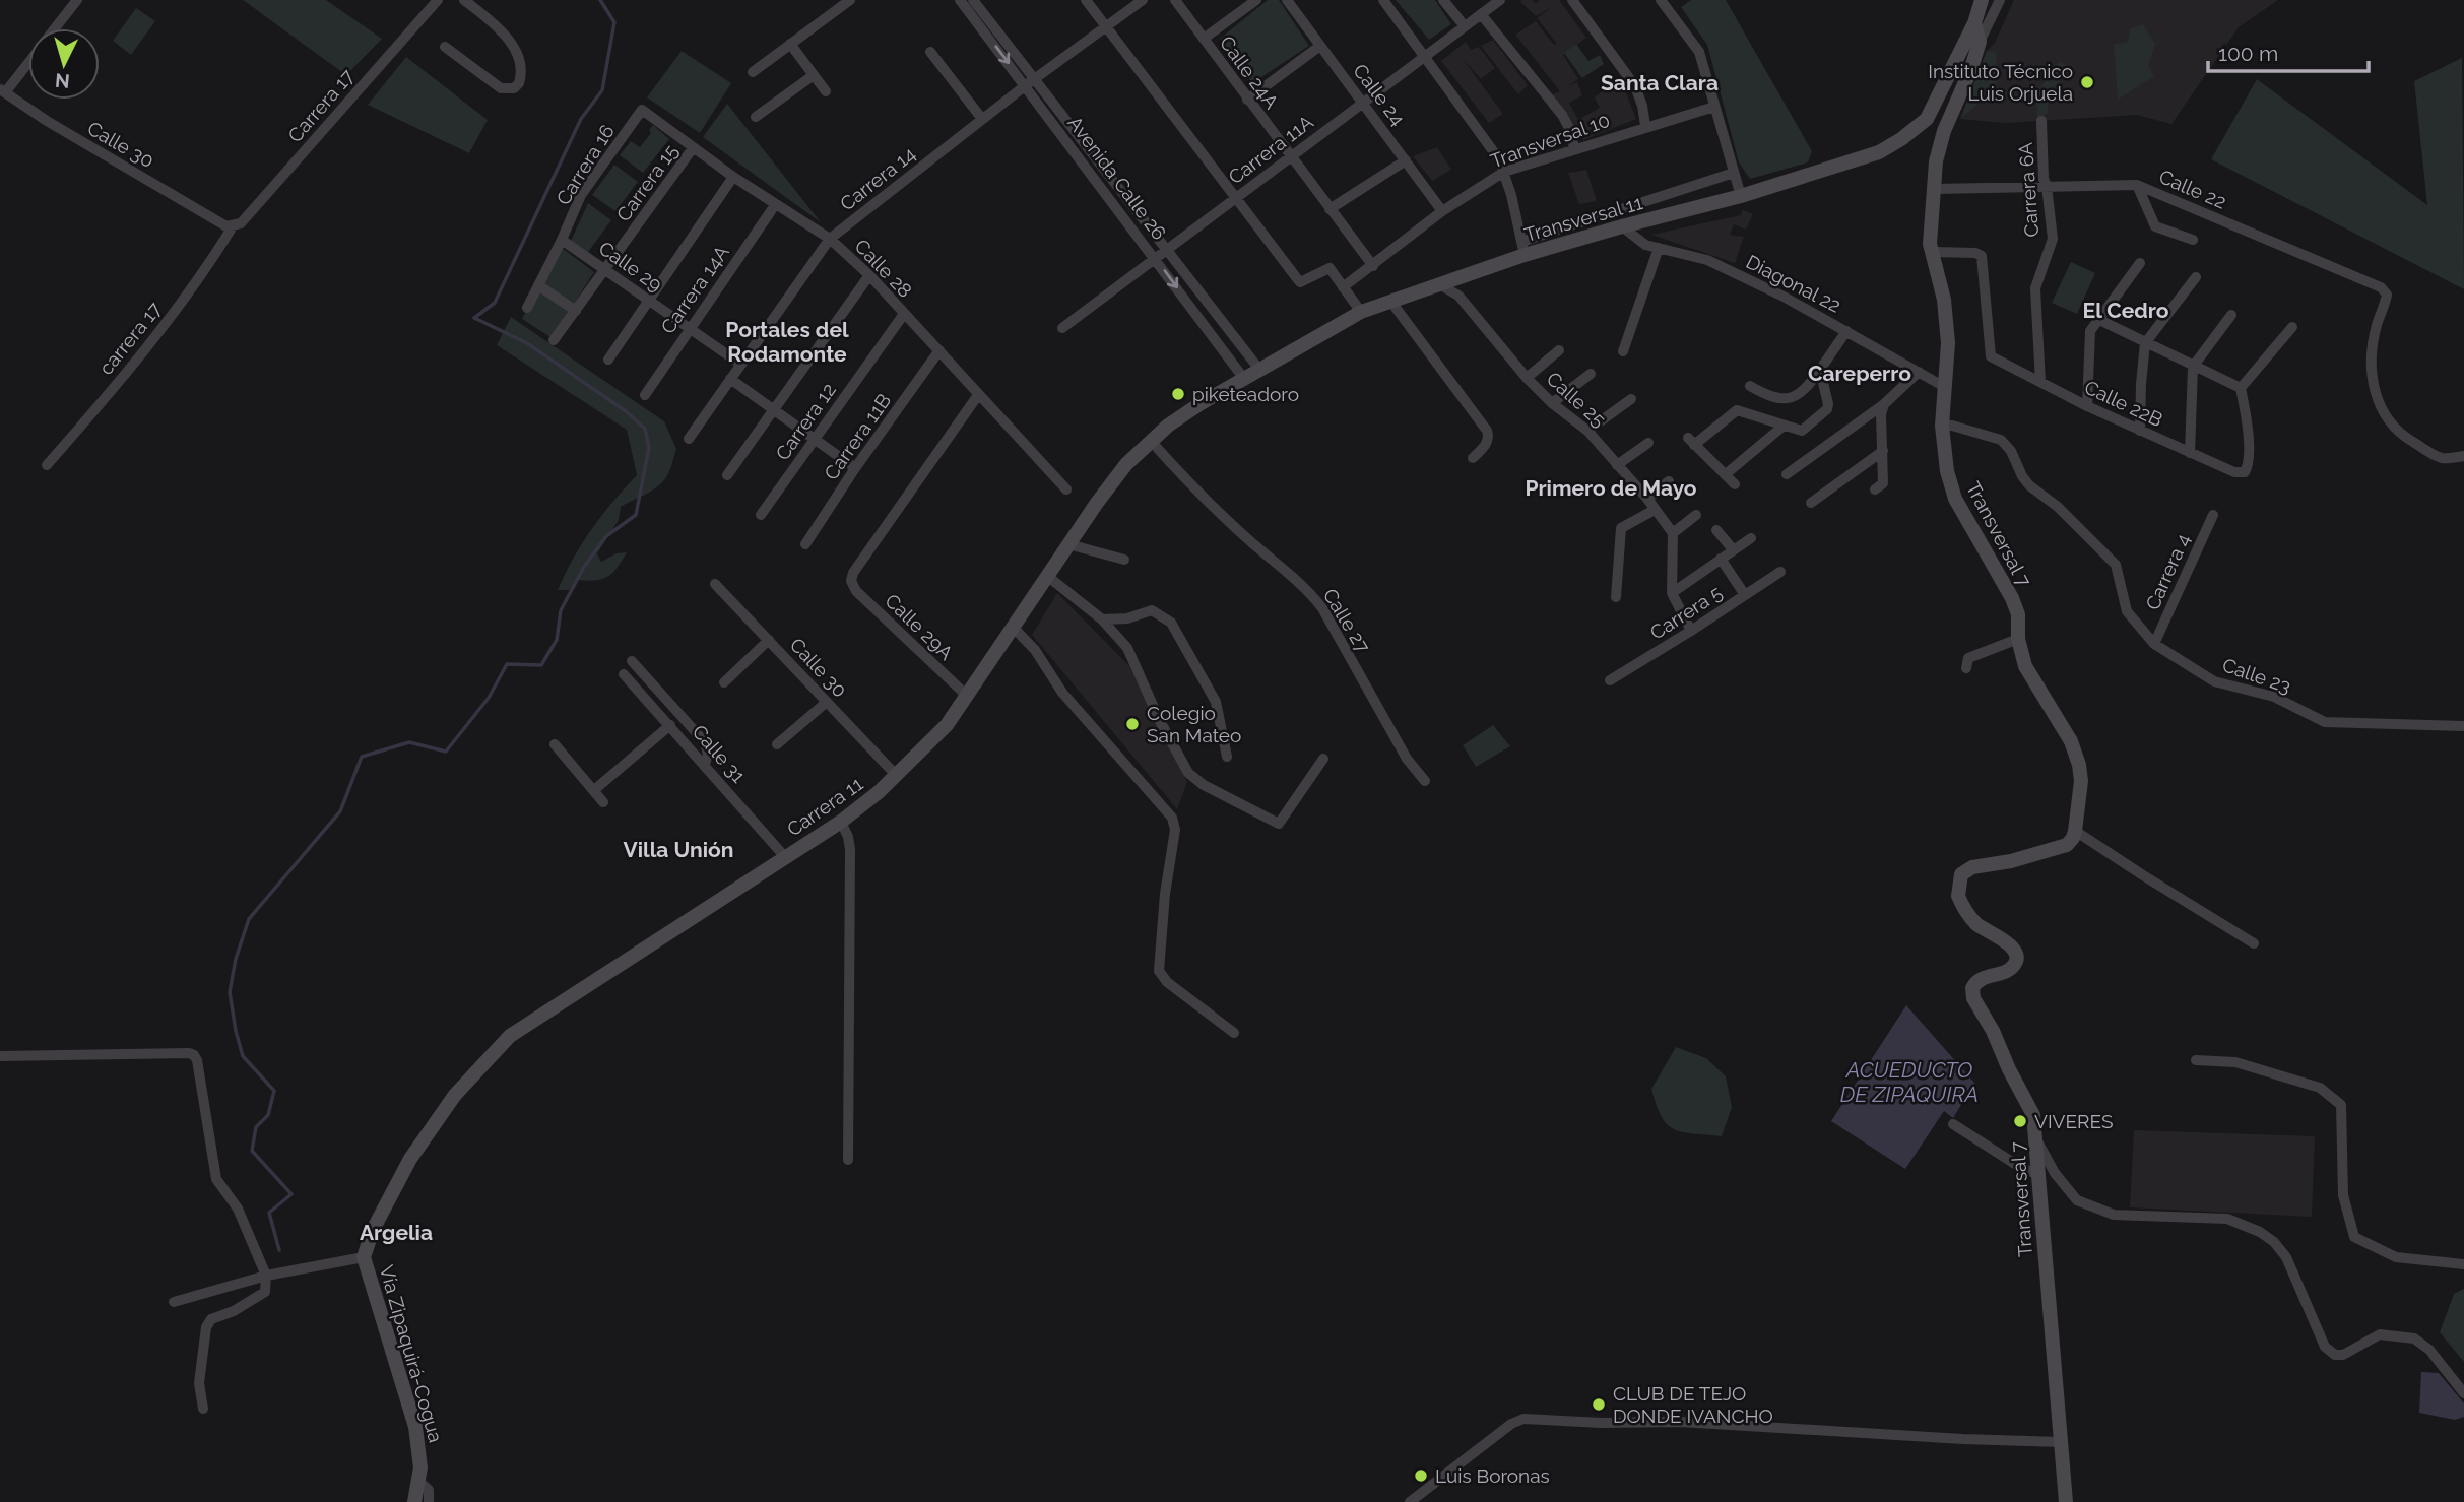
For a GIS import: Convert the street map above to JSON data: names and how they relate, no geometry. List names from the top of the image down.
{
  "streets": {
    "street": [
      "Calle 24A",
      "Calle 24",
      "Carrera 17",
      "Transversal 10",
      "Calle 30",
      "Carrera 11A",
      "Carrera 16",
      "Avenida Calle 26",
      "Carrera 14",
      "Carrera 15",
      "Calle 22",
      "Carrera 6A",
      "Transversal 11",
      "Calle 29",
      "Calle 28",
      "Diagonal 22",
      "Carrera 14A",
      "carrera 17",
      "Calle 25",
      "Calle 22B",
      "Carrera 12",
      "Carrera 11B",
      "Transversal 7",
      "Carrera 4",
      "Carrera 5",
      "Calle 27",
      "Calle 29A",
      "Calle 23",
      "Calle 31",
      "Carrera 11",
      "Vía Zipaquirá-Cogua"
    ]
  },
  "crossings": [
    ["Calle 24A", "Transversal 10"],
    ["Calle 24A", "Carrera 11A"],
    ["Calle 24", "Transversal 10"],
    ["Calle 24", "Carrera 11A"],
    ["Carrera 17", "Calle 30"],
    ["Carrera 17", "carrera 17"],
    ["Calle 30", "carrera 17"],
    ["Calle 30", "Carrera 11"],
    ["Carrera 11A", "Avenida Calle 26"],
    ["Carrera 16", "Calle 29"],
    ["Carrera 16", "Calle 28"],
    ["Avenida Calle 26", "Carrera 14"],
    ["Avenida Calle 26", "Carrera 11"],
    ["Carrera 14", "Calle 29"],
    ["Carrera 14", "Calle 28"],
    ["Carrera 15", "Calle 29"],
    ["Carrera 15", "Calle 28"],
    ["Calle 22", "Carrera 6A"],
    ["Calle 22", "Transversal 7"],
    ["Carrera 6A", "Calle 22B"],
    ["Transversal 11", "Diagonal 22"],
    ["Transversal 11", "Calle 25"],
    ["Transversal 11", "Carrera 11"],
    ["Calle 29", "Carrera 14A"],
    ["Calle 28", "Carrera 14A"],
    ["Calle 28", "Carrera 12"],
    ["Calle 28", "Carrera 11B"],
    ["Calle 28", "Calle 29A"],
    ["Diagonal 22", "Transversal 7"],
    ["Calle 22B", "Transversal 7"],
    ["Transversal 7", "Calle 23"],
    ["Carrera 4", "Calle 23"],
    ["Calle 27", "Carrera 11"],
    ["Calle 29A", "Carrera 11"],
    ["Calle 31", "Carrera 11"],
    ["Carrera 11", "Vía Zipaquirá-Cogua"]
  ],
  "districts": [
    "Santa Clara",
    "El Cedro",
    "Portales del Rodamonte",
    "Careperro",
    "Primero de Mayo",
    "Villa Unión",
    "Argelia"
  ],
  "water": ["ACUEDUCTO DE ZIPAQUIRA"],
  "places": [
    "Instituto Técnico Luis Orjuela",
    "piketeadoro",
    "Colegio San Mateo",
    "VIVERES",
    "CLUB DE TEJO DONDE IVANCHO",
    "Luis Boronas"
  ],
  "scale_bar": "100 m",
  "north": "bottom"
}
